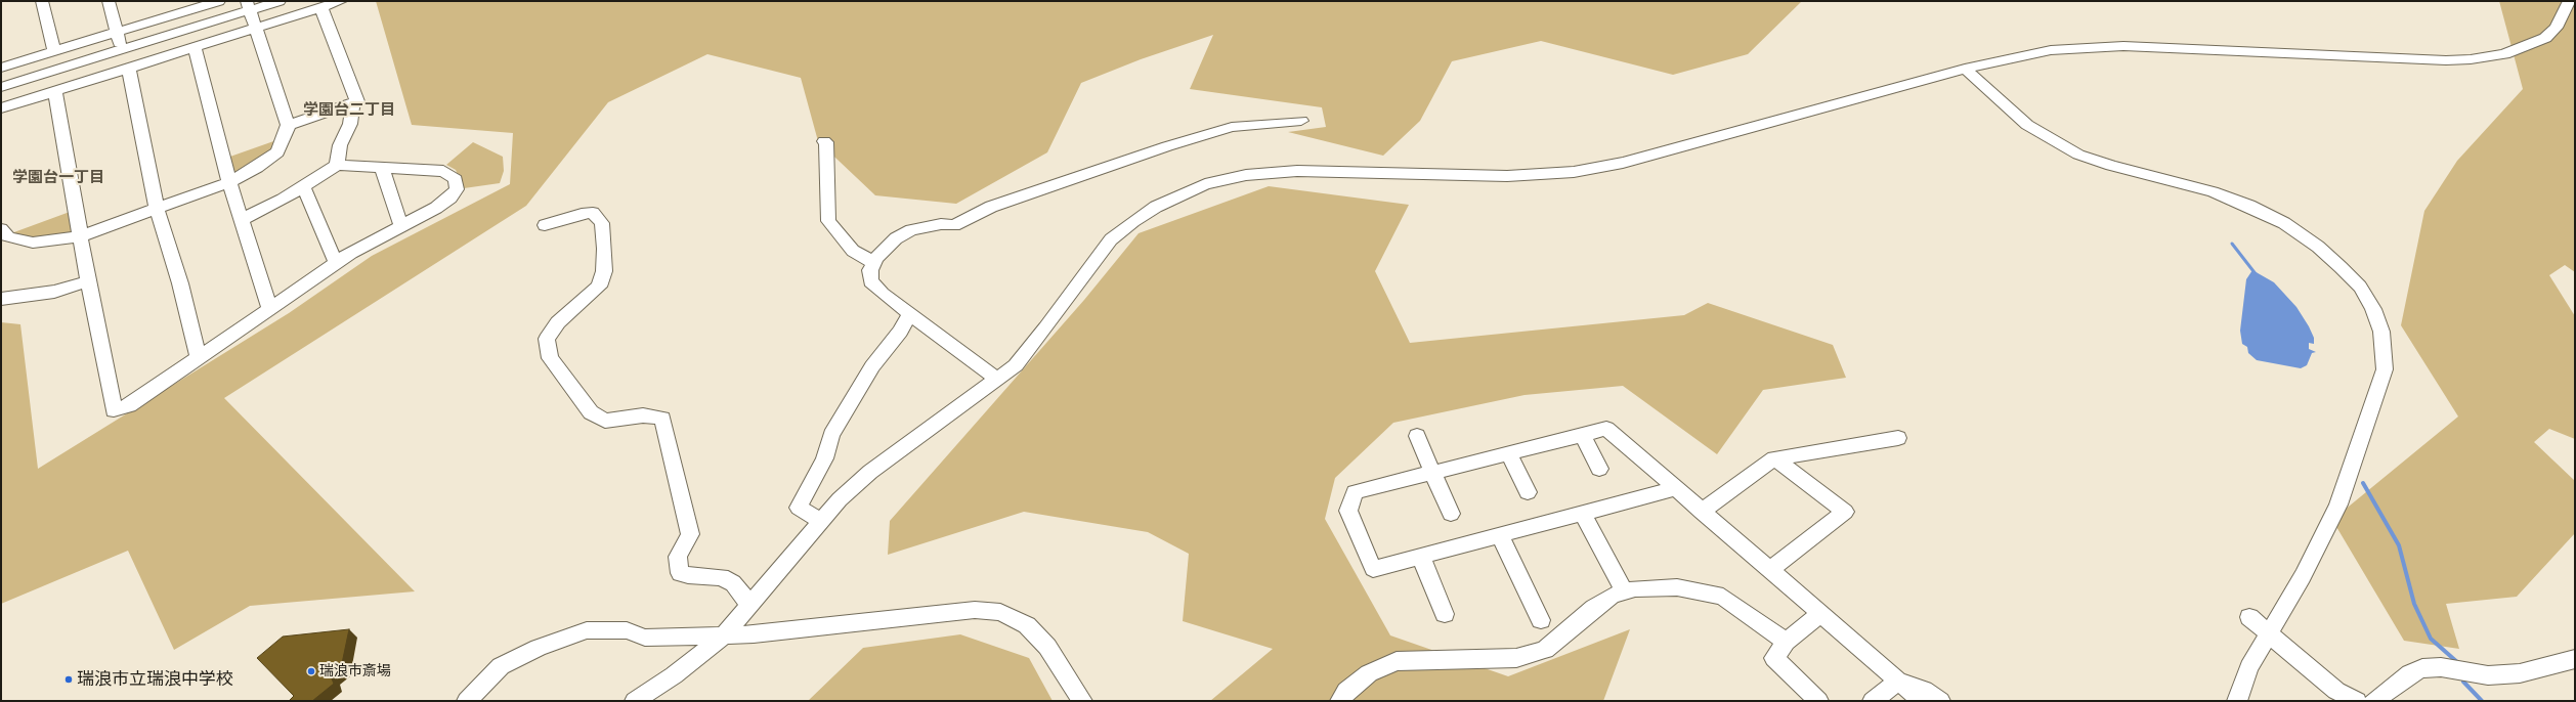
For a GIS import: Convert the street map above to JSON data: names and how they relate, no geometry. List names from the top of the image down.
{
  "districts": ["学園台二丁目", "学園台一丁目"],
  "places": ["瑞浪市斎場", "瑞浪市立瑞浪中学校"]
}
